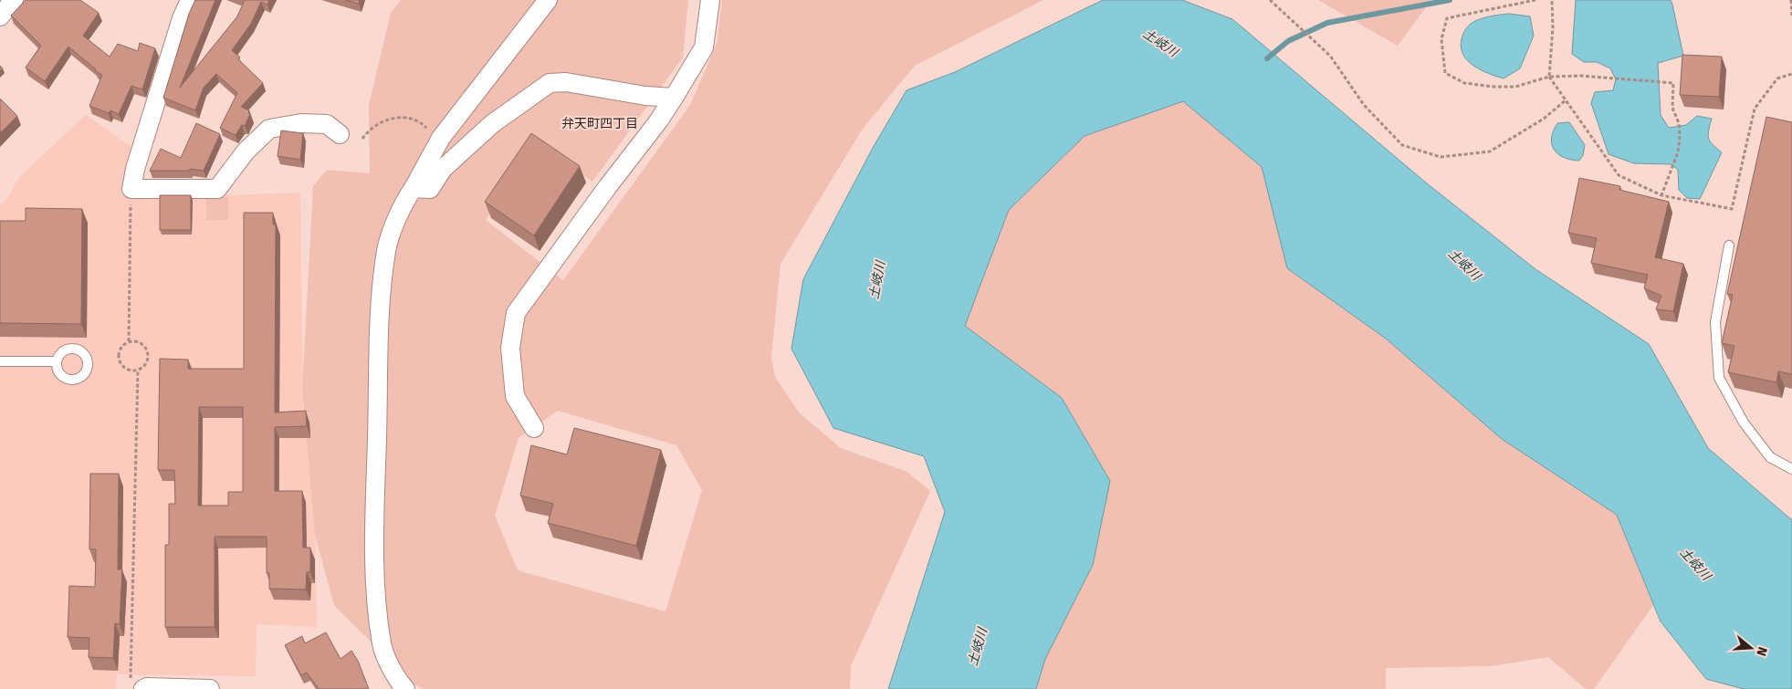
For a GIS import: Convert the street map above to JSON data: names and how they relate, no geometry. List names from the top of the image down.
{
  "districts": ["弁天町四丁目"],
  "water": ["土岐川"],
  "north": "right"
}
